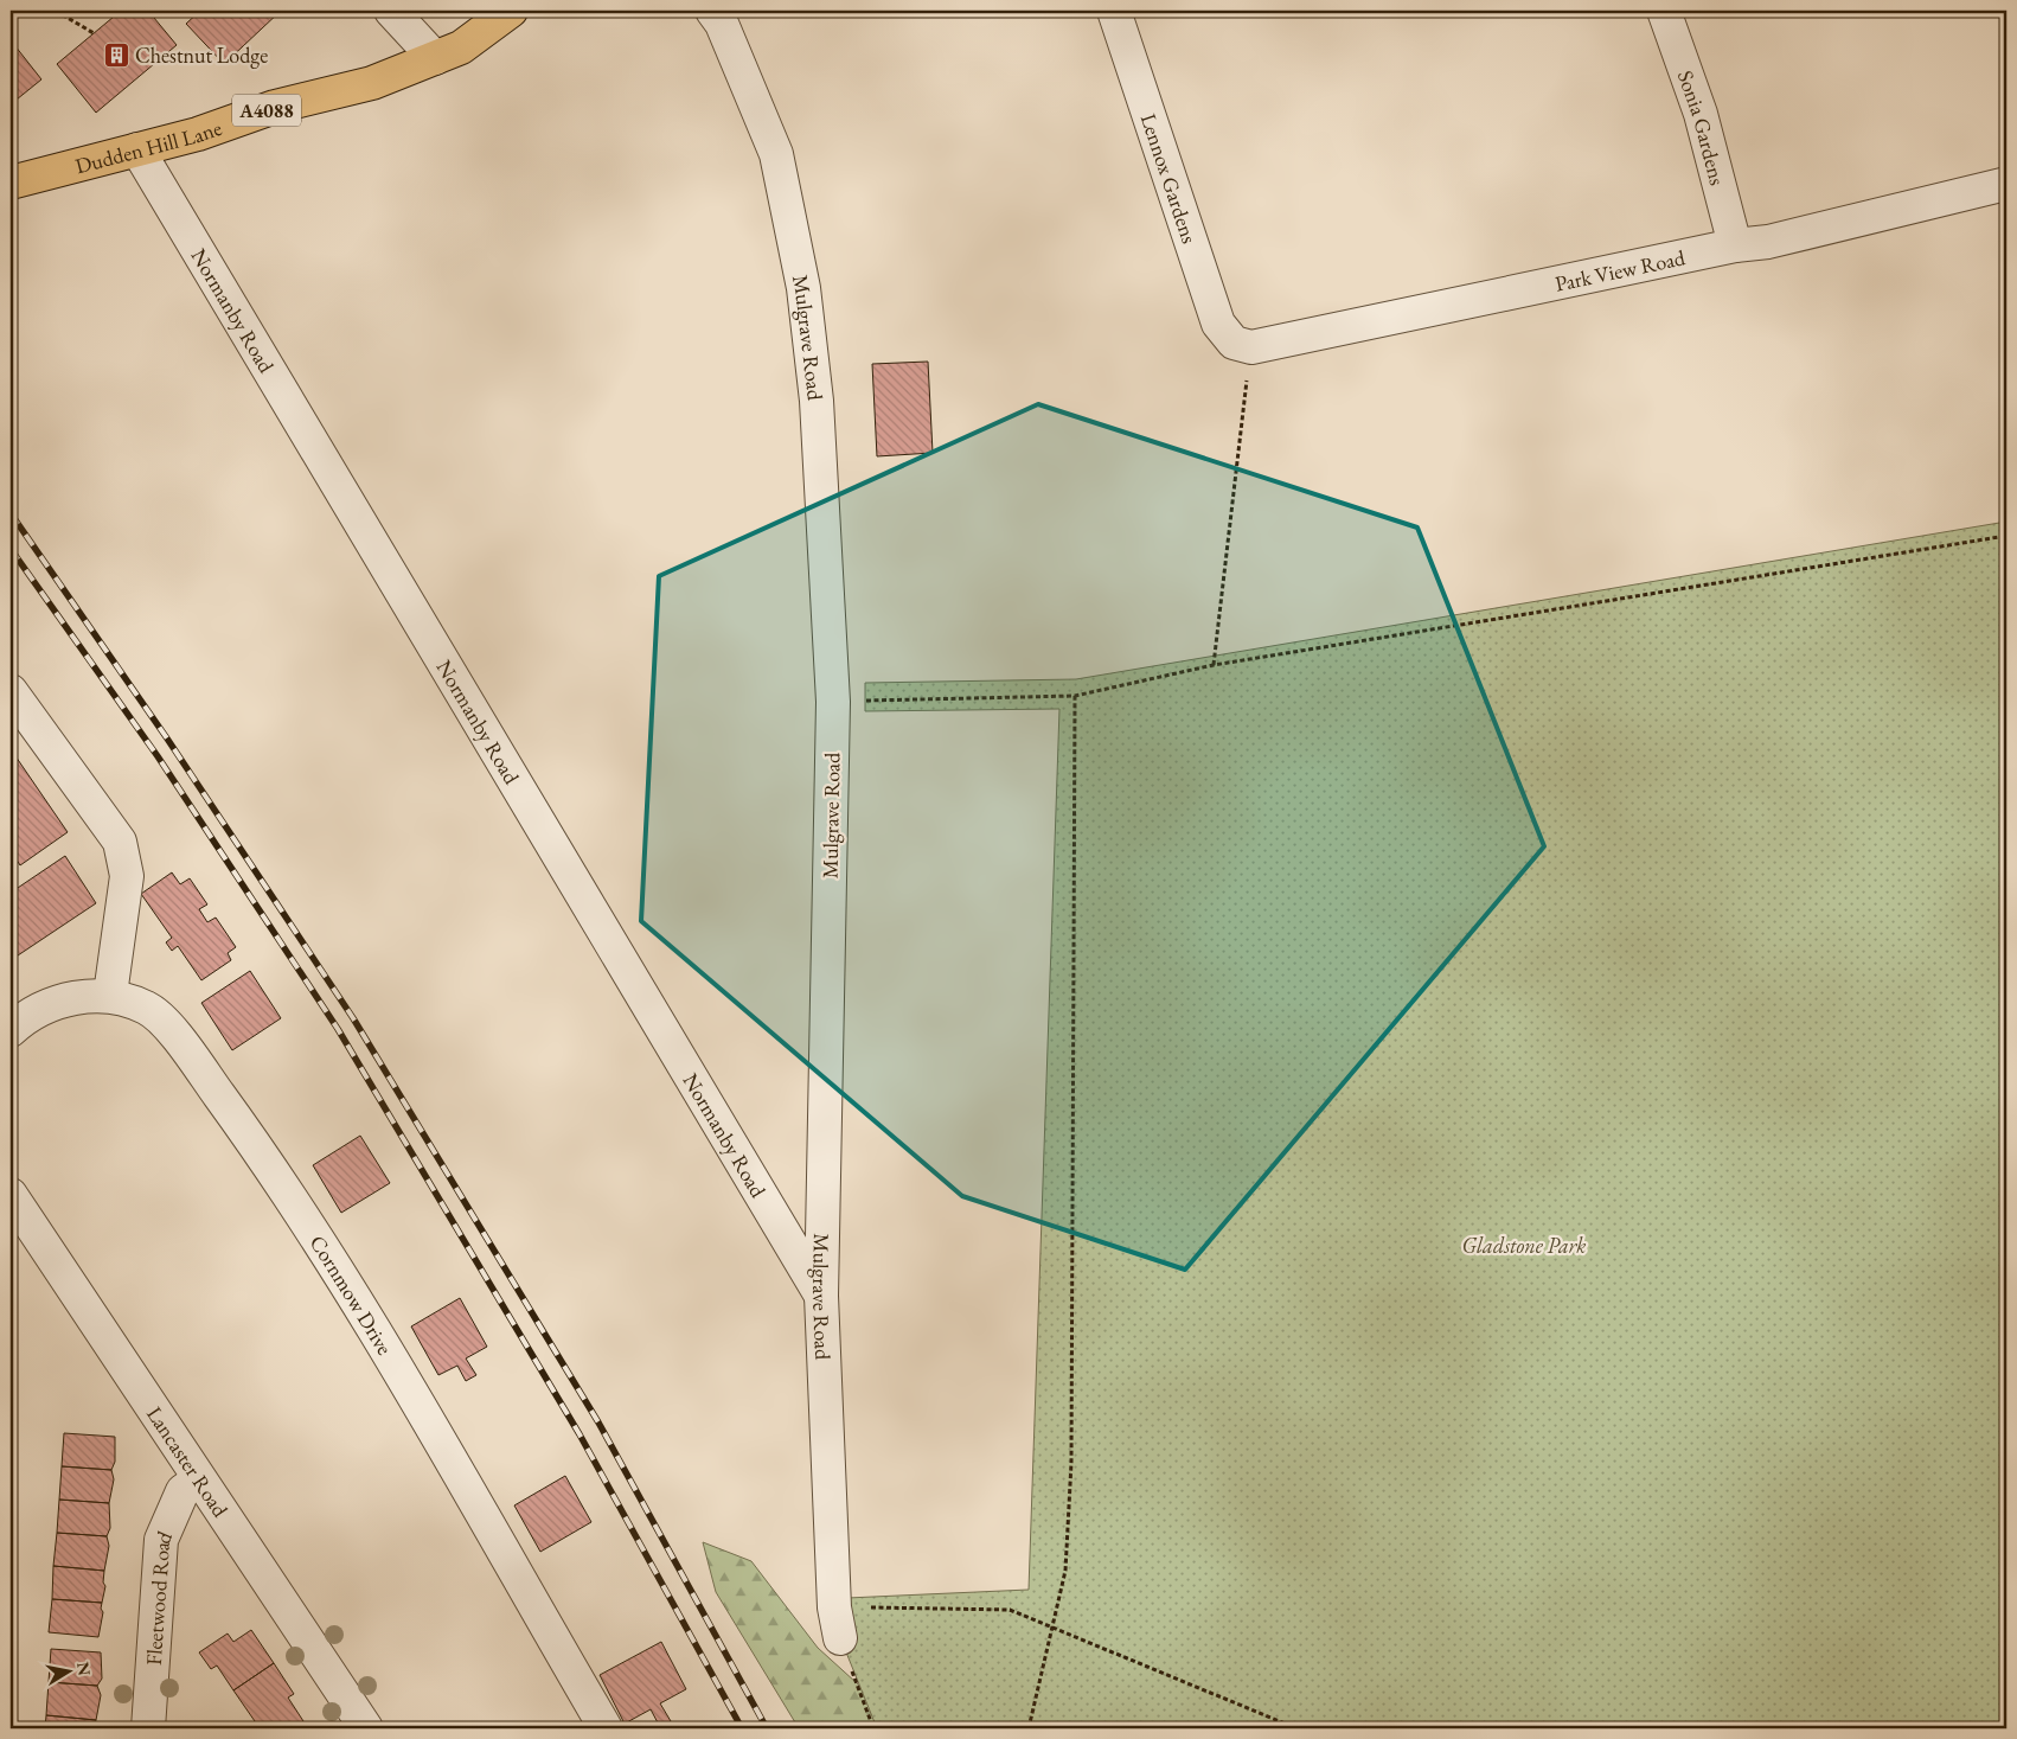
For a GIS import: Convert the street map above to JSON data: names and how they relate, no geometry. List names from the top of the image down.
{
  "streets": {
    "main road": ["A4088", "Dudden Hill Lane"],
    "street": [
      "Sonia Gardens",
      "Lennox Gardens",
      "Park View Road",
      "Normanby Road",
      "Mulgrave Road",
      "Cornmow Drive",
      "Lancaster Road",
      "Fleetwood Road"
    ]
  },
  "crossings": [
    ["Sonia Gardens", "Park View Road"],
    ["Dudden Hill Lane", "Normanby Road"],
    ["Lennox Gardens", "Park View Road"],
    ["Normanby Road", "Mulgrave Road"],
    ["Lancaster Road", "Fleetwood Road"]
  ],
  "parks": ["Gladstone Park"],
  "places": {
    "building": ["Chestnut Lodge"]
  },
  "north": "right"
}
